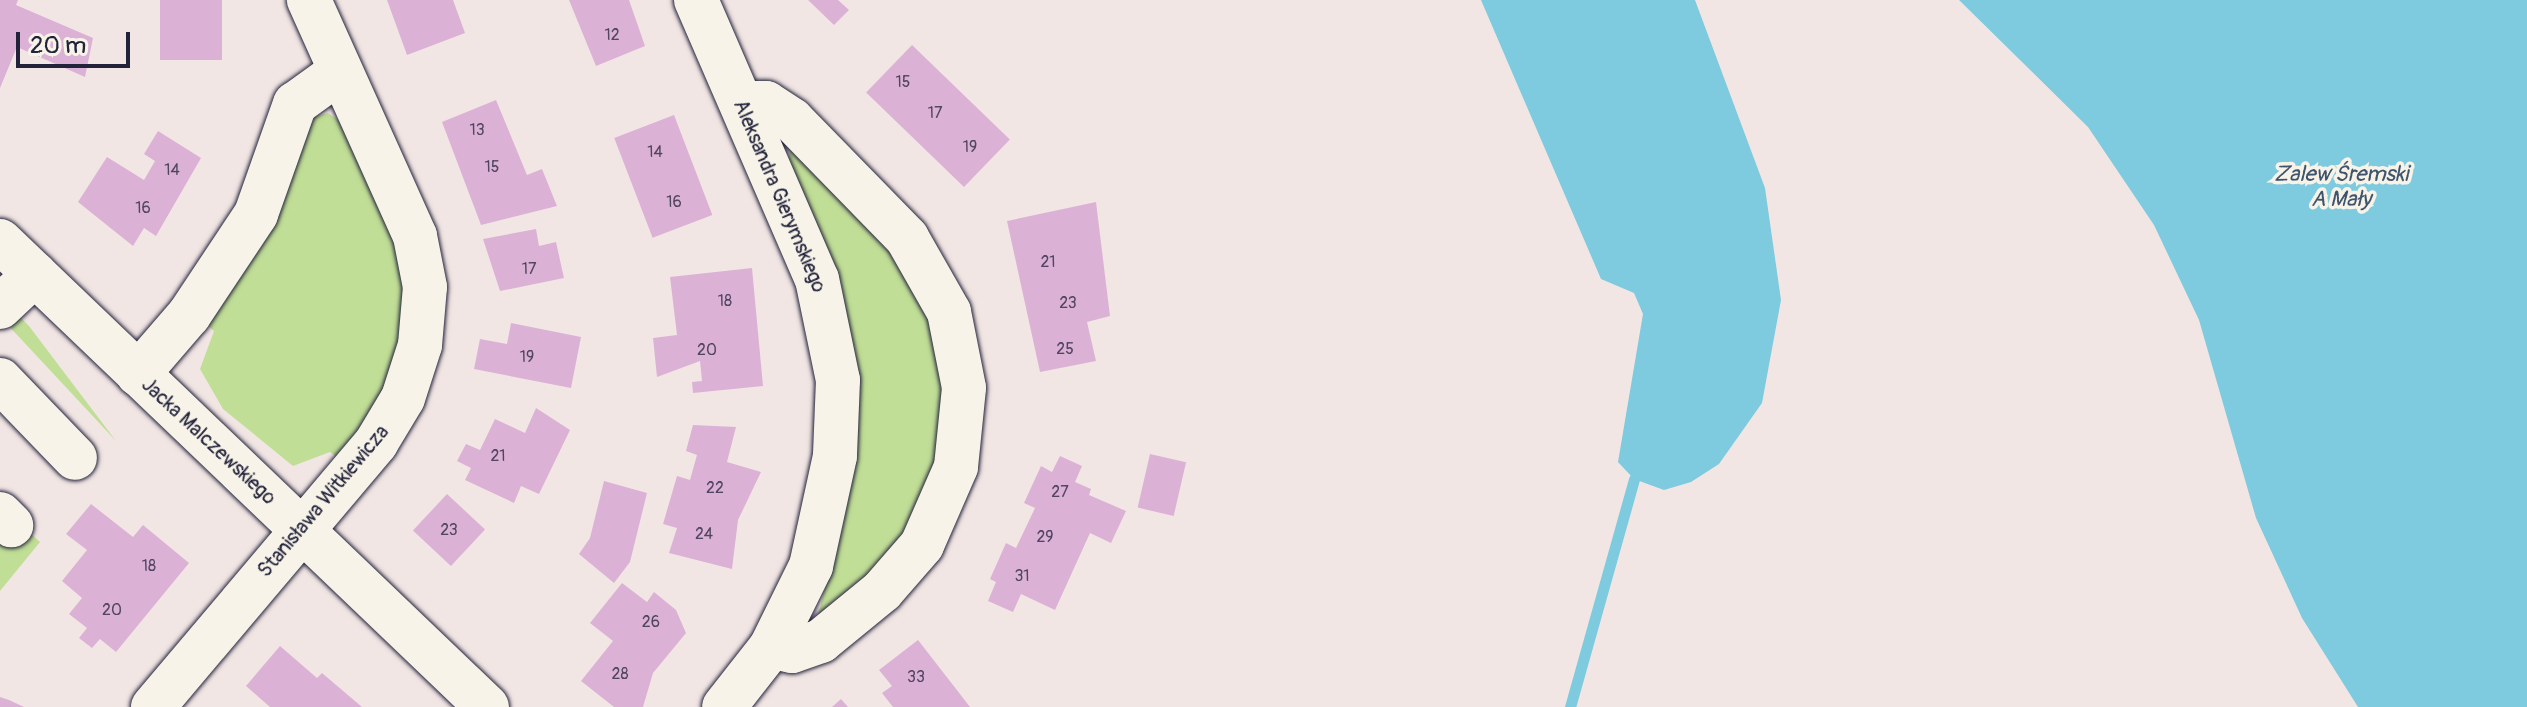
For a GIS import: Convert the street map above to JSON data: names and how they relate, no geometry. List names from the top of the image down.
{
  "streets": {
    "street": ["Aleksandra Gierymskiego", "Jacka Malczewskiego", "Stanisława Witkiewicza"]
  },
  "crossings": [
    ["Jacka Malczewskiego", "Stanisława Witkiewicza"]
  ],
  "water": ["Zalew Śremski A Mały"],
  "house_numbers": [
    "12",
    "15",
    "17",
    "13",
    "19",
    "14",
    "15",
    "14",
    "16",
    "16",
    "21",
    "17",
    "18",
    "23",
    "25",
    "20",
    "19",
    "21",
    "22",
    "27",
    "23",
    "24",
    "29",
    "18",
    "31",
    "20",
    "26",
    "28",
    "33"
  ],
  "scale_bar": "20 m"
}
